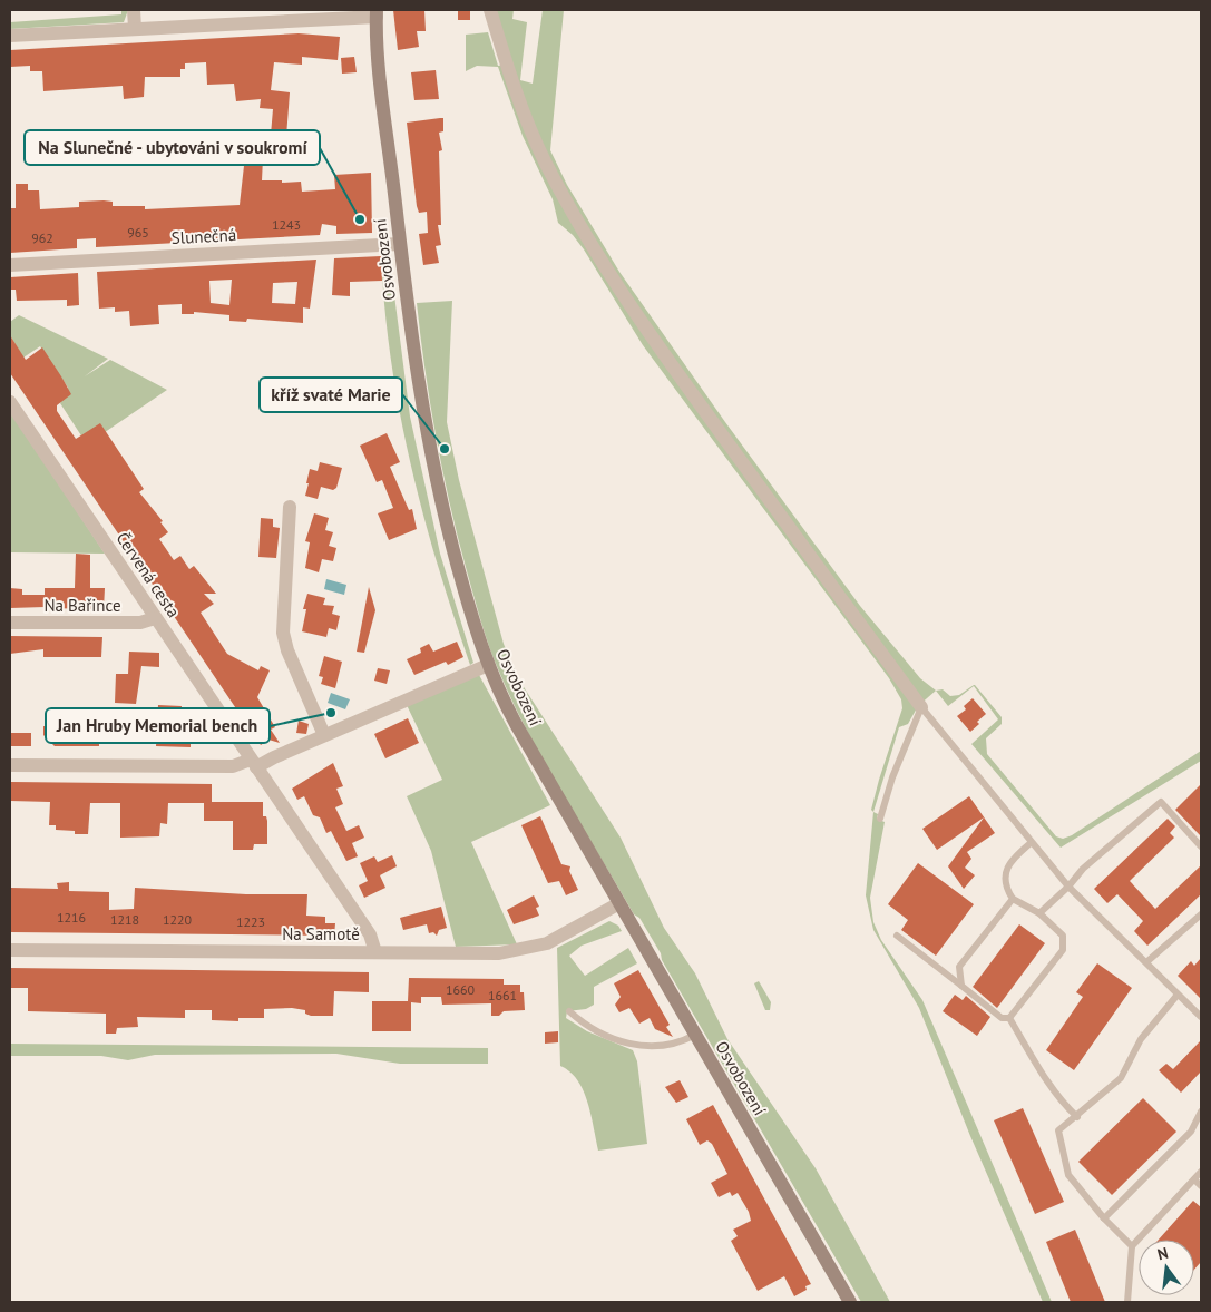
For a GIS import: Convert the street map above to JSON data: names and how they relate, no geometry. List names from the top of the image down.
{
  "streets": {
    "main road": ["Osvobození"],
    "street": [
      "Slunečná",
      "Červená cesta",
      "Na Bařince",
      "Na Samotě"
    ]
  },
  "crossings": [
    ["Slunečná", "Osvobození"],
    ["Osvobození", "Na Samotě"],
    ["Červená cesta", "Na Bařince"],
    ["Červená cesta", "Na Samotě"]
  ],
  "places": ["Na Slunečné - ubytováni v soukromí", "kříž svaté Marie", "Jan Hruby Memorial bench"],
  "house_numbers": [
    "1243",
    "965",
    "962",
    "1216",
    "1218",
    "1220",
    "1223",
    "1660",
    "1661"
  ],
  "north": "top"
}
